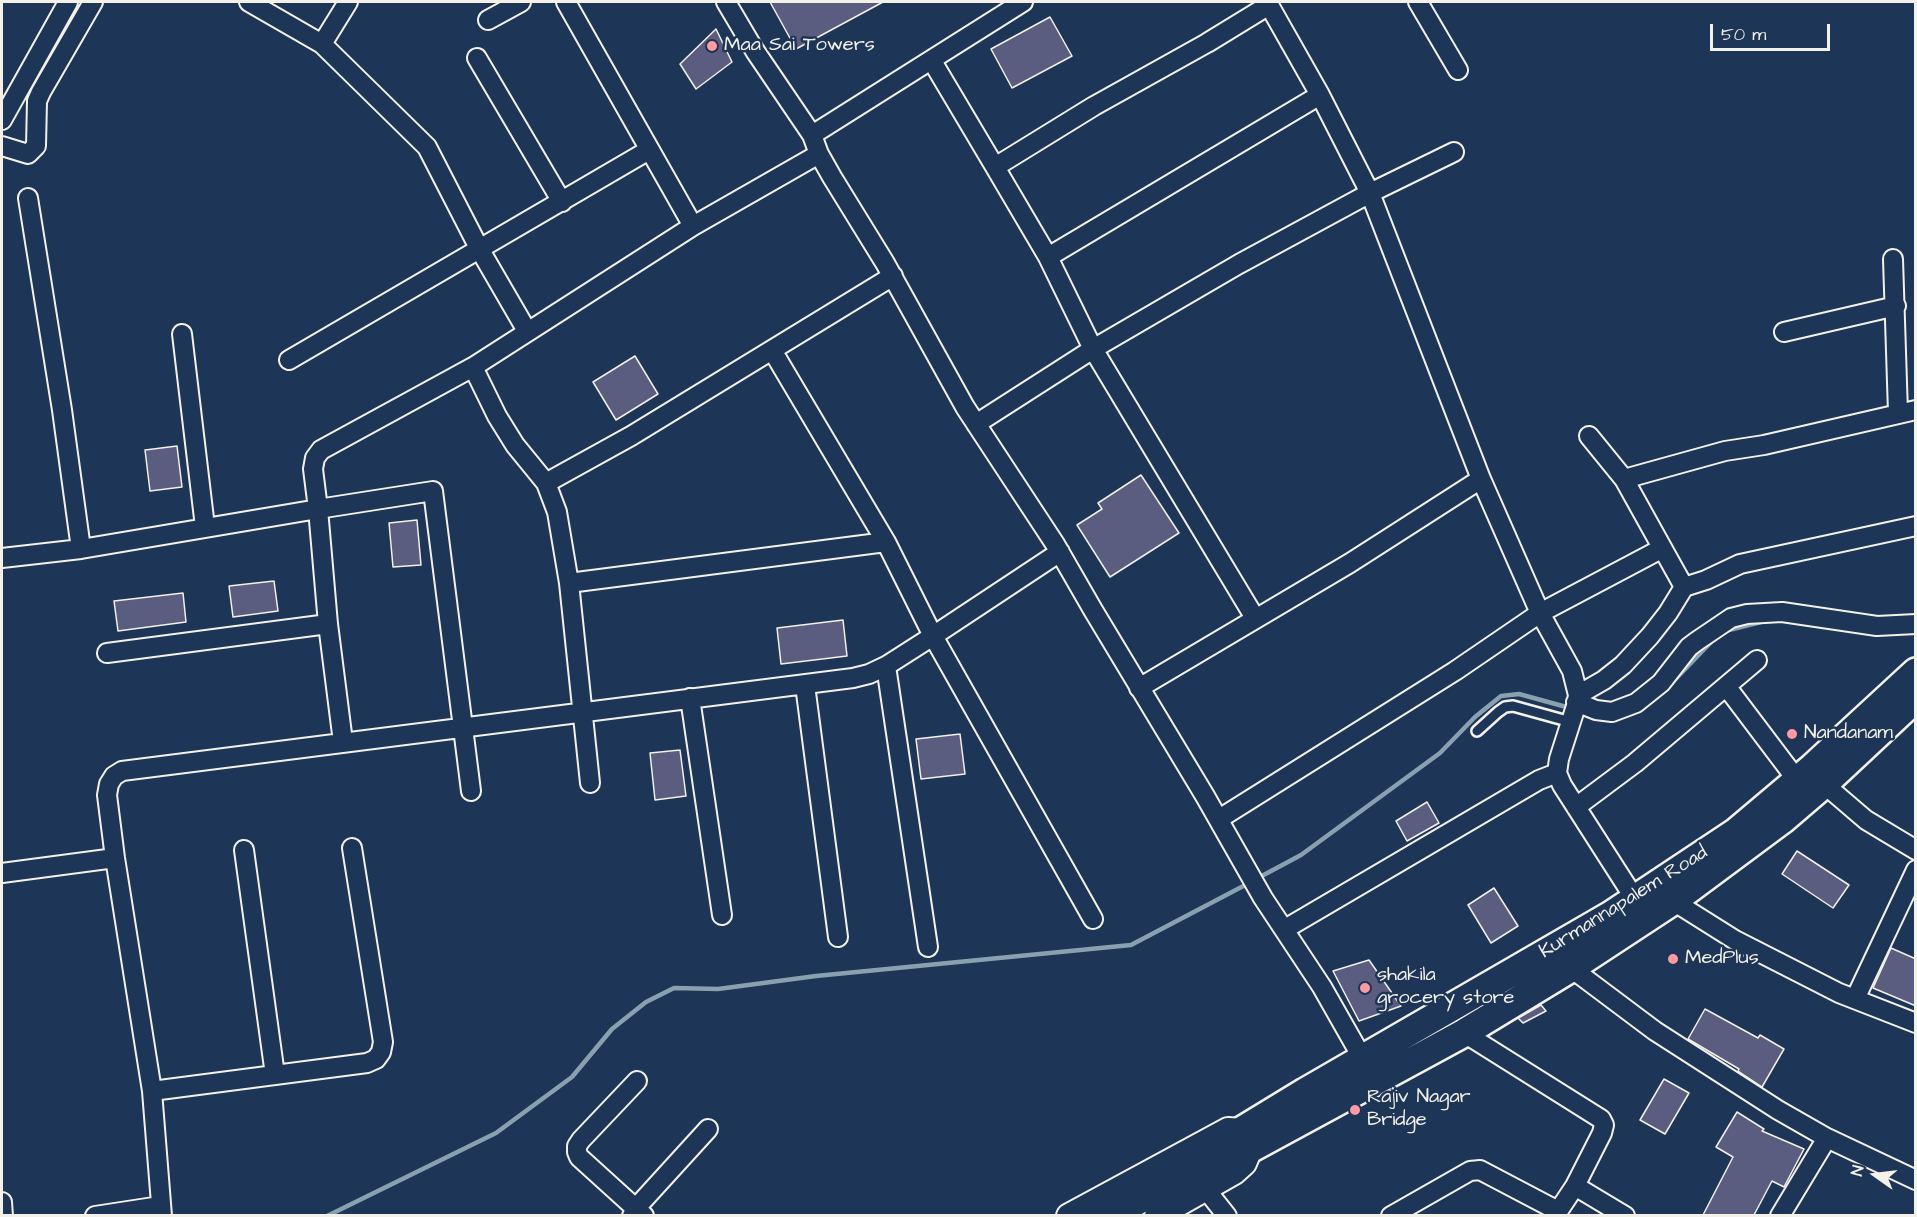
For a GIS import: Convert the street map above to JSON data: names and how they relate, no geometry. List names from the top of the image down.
{
  "streets": {
    "main road": ["Kurmannapalem Road"]
  },
  "places": [
    "Maa Sai Towers",
    "Nandanam",
    "MedPlus",
    "shakila grocery store",
    "Rajiv Nagar Bridge"
  ],
  "scale_bar": "50 m",
  "north": "left"
}
